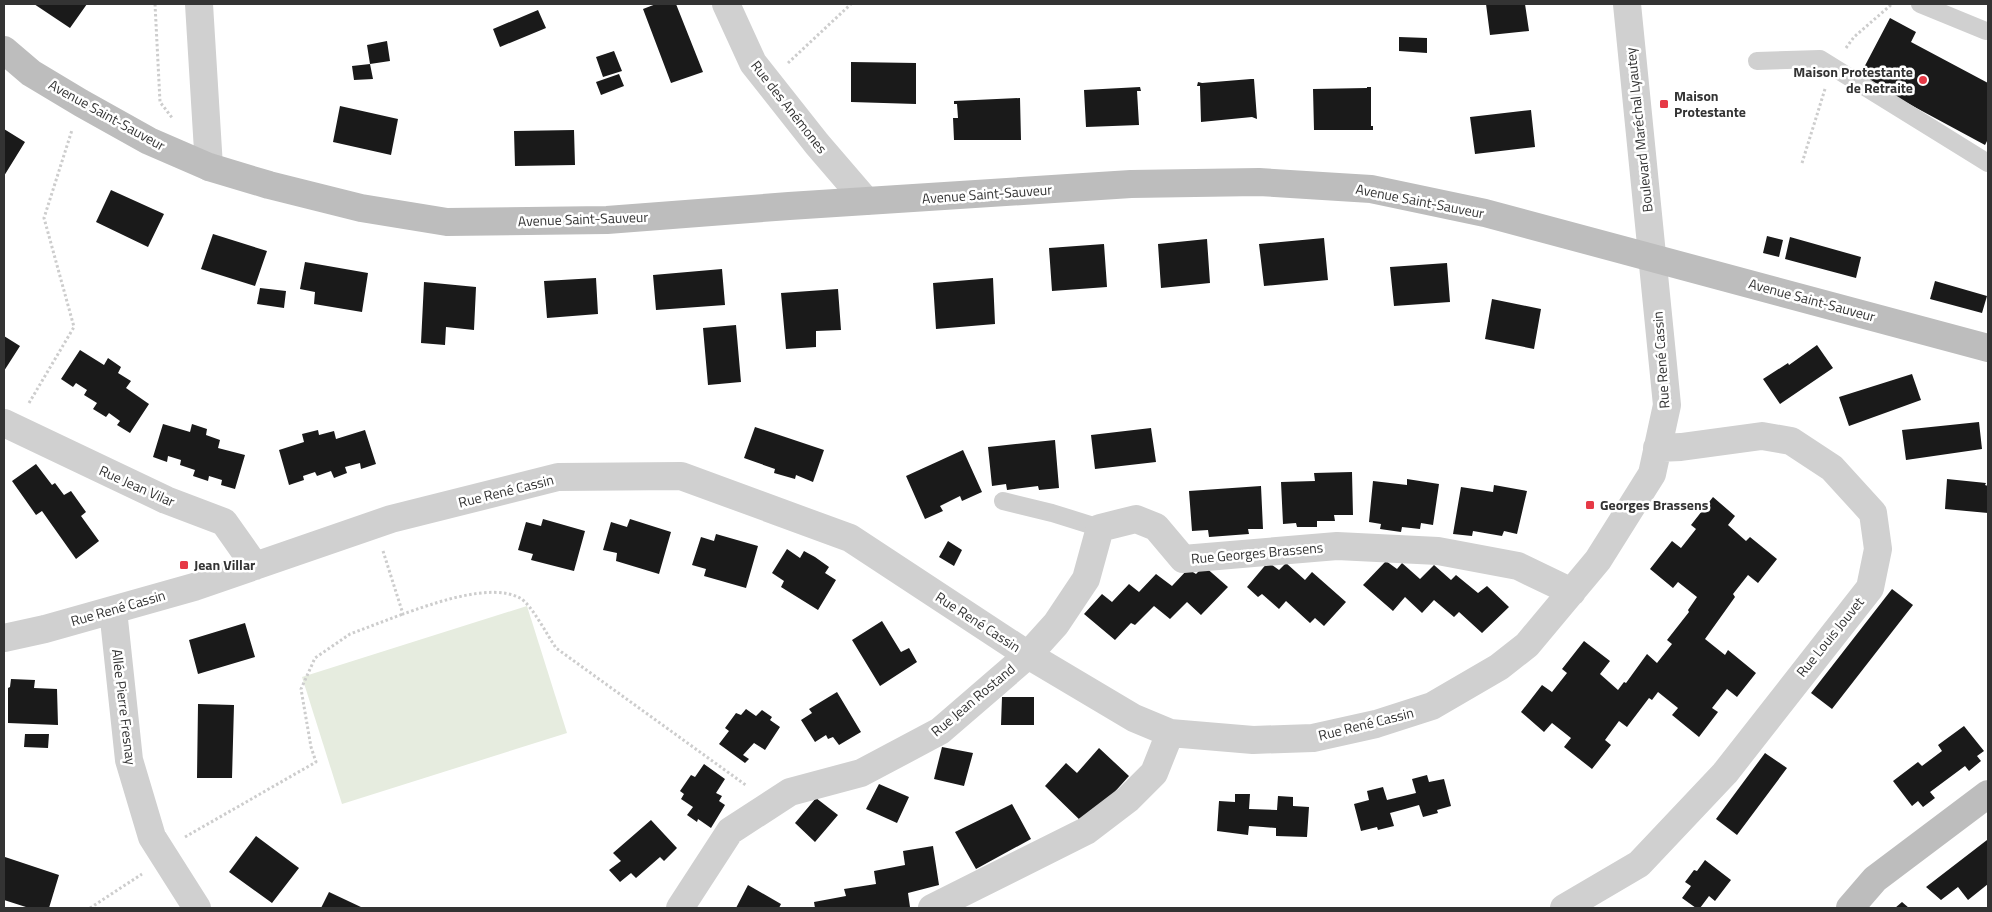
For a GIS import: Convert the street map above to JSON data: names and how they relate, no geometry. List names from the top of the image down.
{
  "streets": {
    "street": [
      "Rue des Anémones",
      "Avenue Saint-Sauveur",
      "Boulevard Maréchal Lyautey",
      "Rue René Cassin",
      "Rue Jean Vilar",
      "Rue Georges Brassens",
      "Rue Louis Jouvet",
      "Rue Jean Rostand",
      "Allée Pierre Fresnay"
    ]
  },
  "crossings": [
    ["Rue des Anémones", "Avenue Saint-Sauveur"],
    ["Avenue Saint-Sauveur", "Boulevard Maréchal Lyautey"],
    ["Avenue Saint-Sauveur", "Rue René Cassin"],
    ["Boulevard Maréchal Lyautey", "Rue René Cassin"],
    ["Rue René Cassin", "Rue Jean Vilar"],
    ["Rue René Cassin", "Rue Georges Brassens"],
    ["Rue René Cassin", "Rue Louis Jouvet"],
    ["Rue René Cassin", "Rue Jean Rostand"],
    ["Rue René Cassin", "Allée Pierre Fresnay"]
  ],
  "places": {
    "other": ["Maison Protestante de Retraite"],
    "transit": ["Maison Protestante", "Georges Brassens", "Jean Villar"]
  }
}
